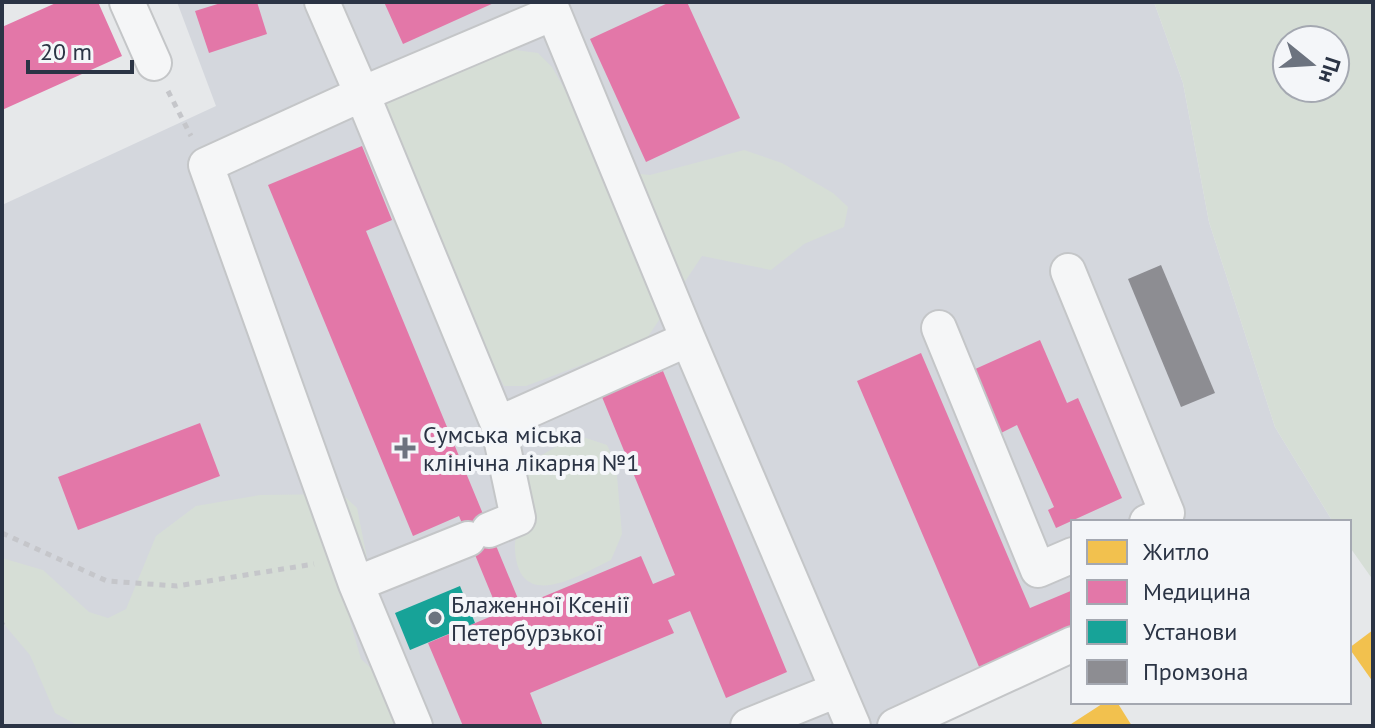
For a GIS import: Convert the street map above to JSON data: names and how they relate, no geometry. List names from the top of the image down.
{
  "places": {
    "health": ["Сумська міська клінічна лікарня №1"],
    "other": ["Блаженної Ксенії Петербурзької"]
  },
  "legend": [
    "Житло",
    "Медицина",
    "Установи",
    "Промзона"
  ],
  "scale_bar": "20 m",
  "north": "right"
}
